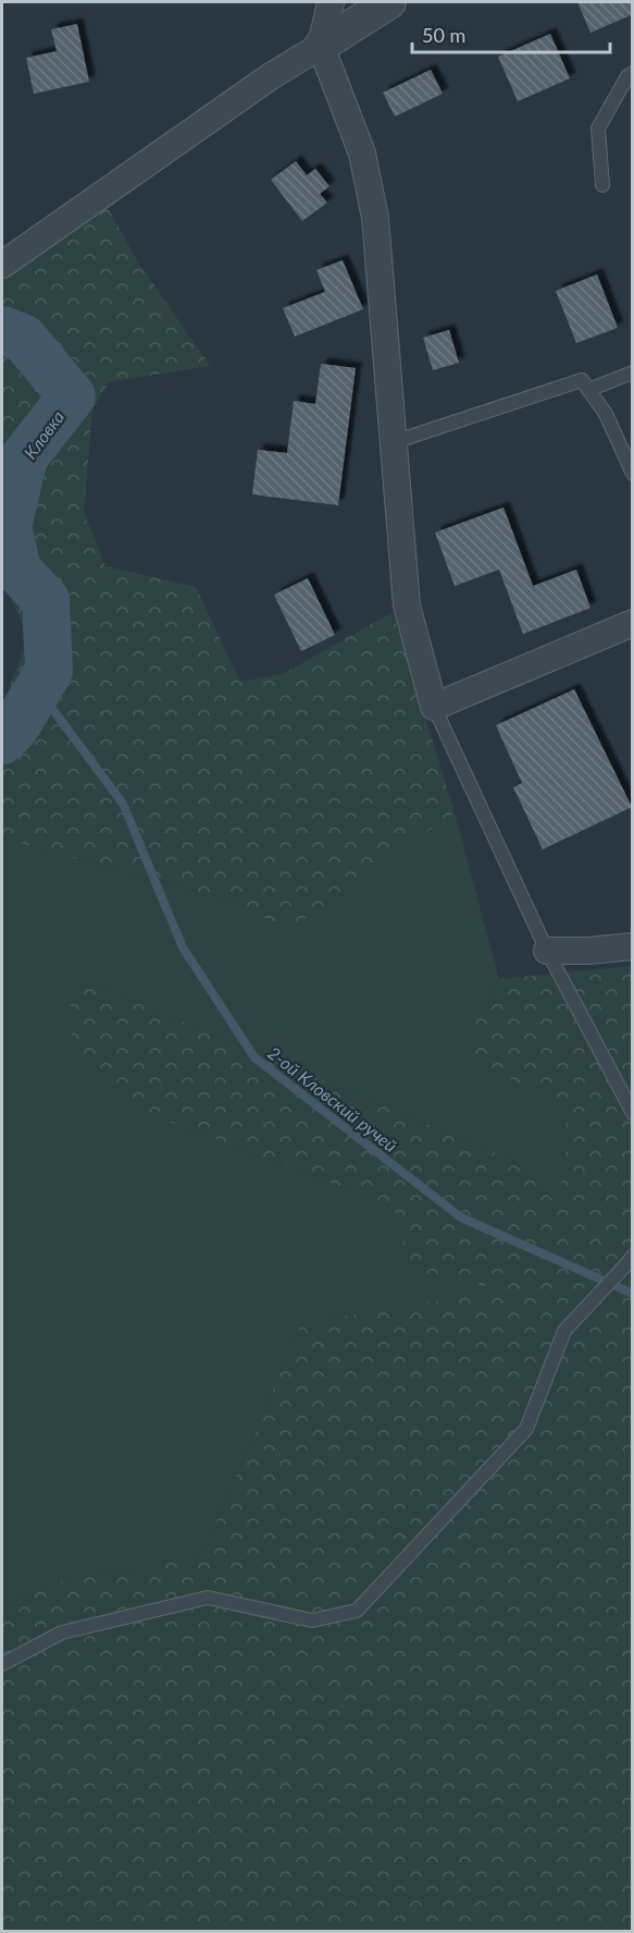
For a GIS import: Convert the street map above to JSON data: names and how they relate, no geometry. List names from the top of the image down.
{
  "water": ["Кловка", "2-ой Кловский ручей"],
  "scale_bar": "50 m"
}
